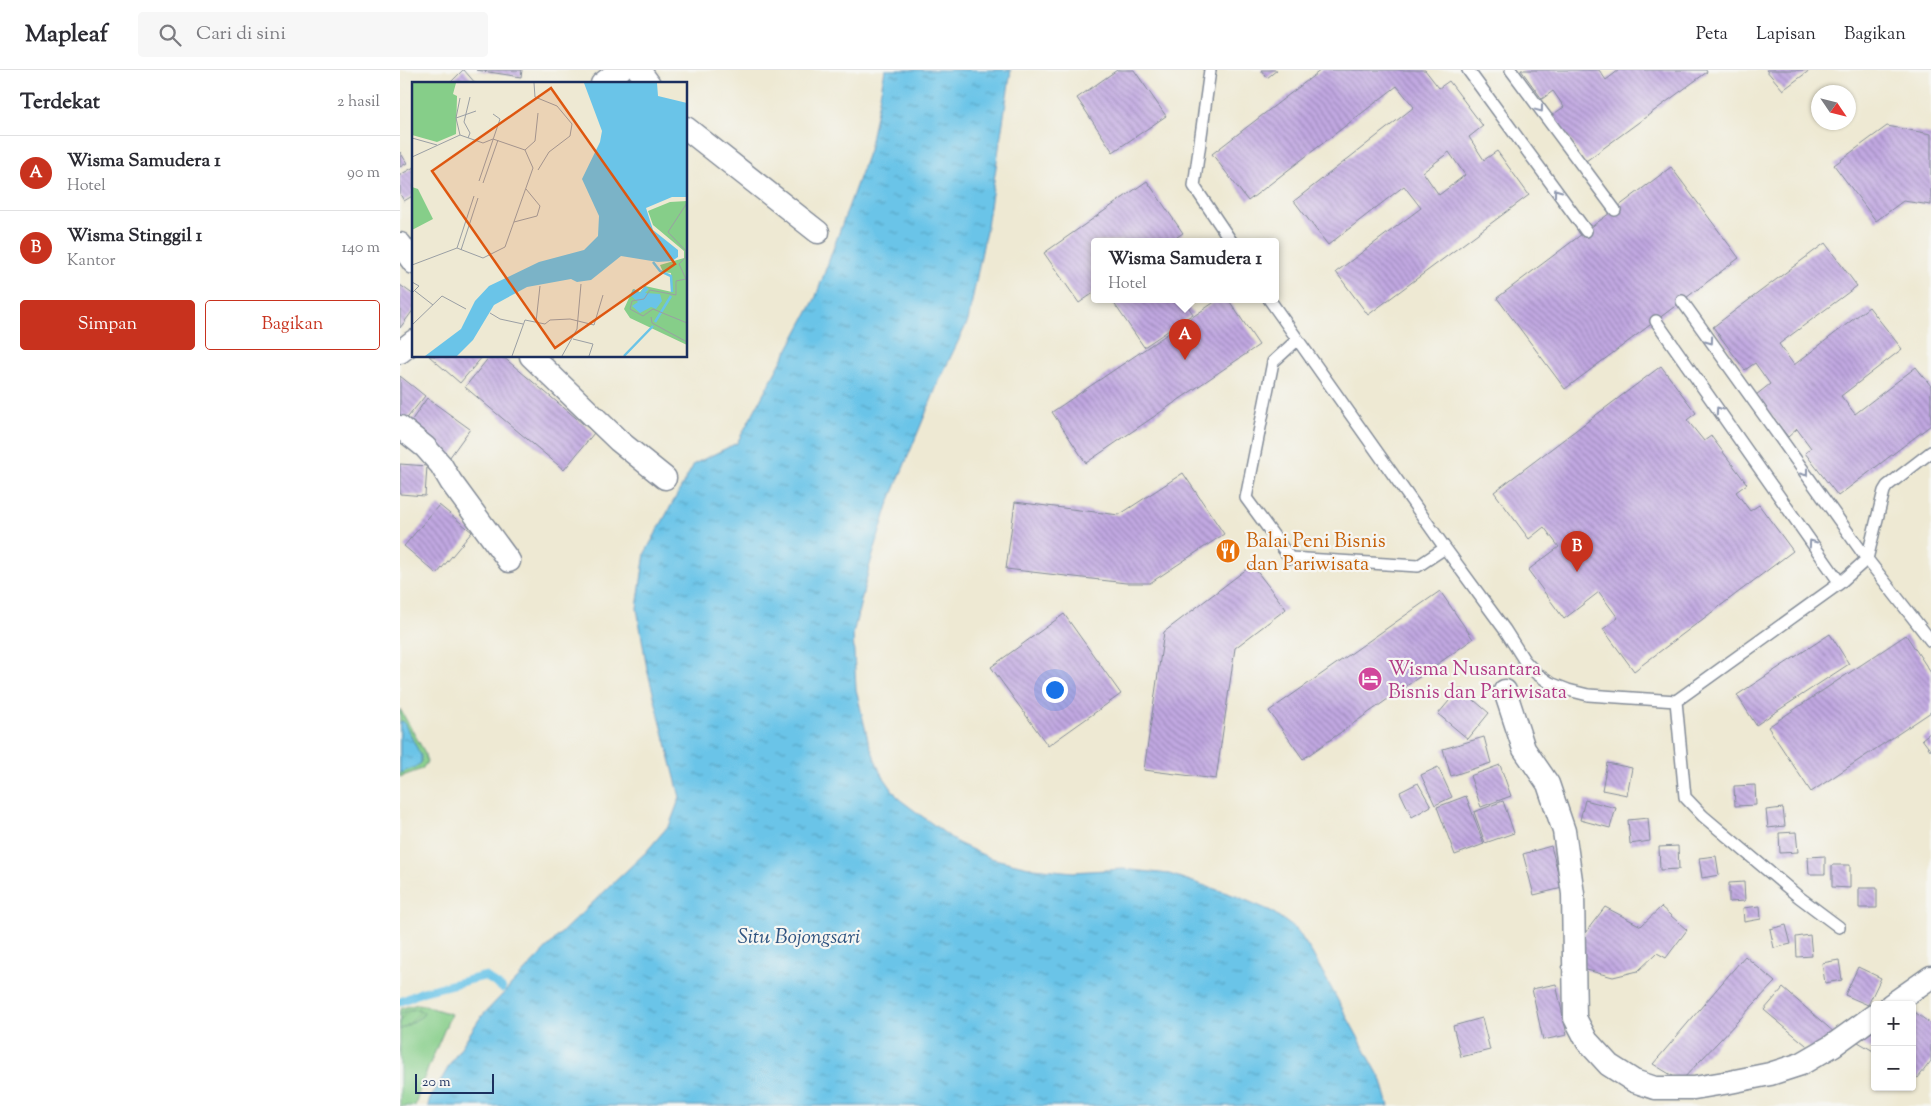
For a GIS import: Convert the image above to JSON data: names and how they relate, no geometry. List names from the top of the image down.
{
  "water": ["Situ Bojongsari"],
  "places": {
    "restaurant": ["Balai Peni Bisnis dan Pariwisata"],
    "hotel": ["Wisma Nusantara Bisnis dan Pariwisata"]
  },
  "scale_bar": "20 m",
  "north": "bottom right",
  "page": {
    "header": "Mapleaf",
    "search": "Cari di sini",
    "nav": ["Peta", "Lapisan", "Bagikan"],
    "heading": ["Terdekat", "2 hasil"],
    "list": [
      {
        "mark": "A",
        "name": "Wisma Samudera 1",
        "note": "Hotel",
        "value": "90 m"
      },
      {
        "mark": "B",
        "name": "Wisma Stinggil 1",
        "note": "Kantor",
        "value": "140 m"
      }
    ],
    "popup": ["Wisma Samudera 1", "Hotel"],
    "buttons": ["Simpan", "Bagikan"],
    "pins": ["A", "B"],
    "map_buttons": ["+", "−"],
    "scale": "20 m"
  }
}
